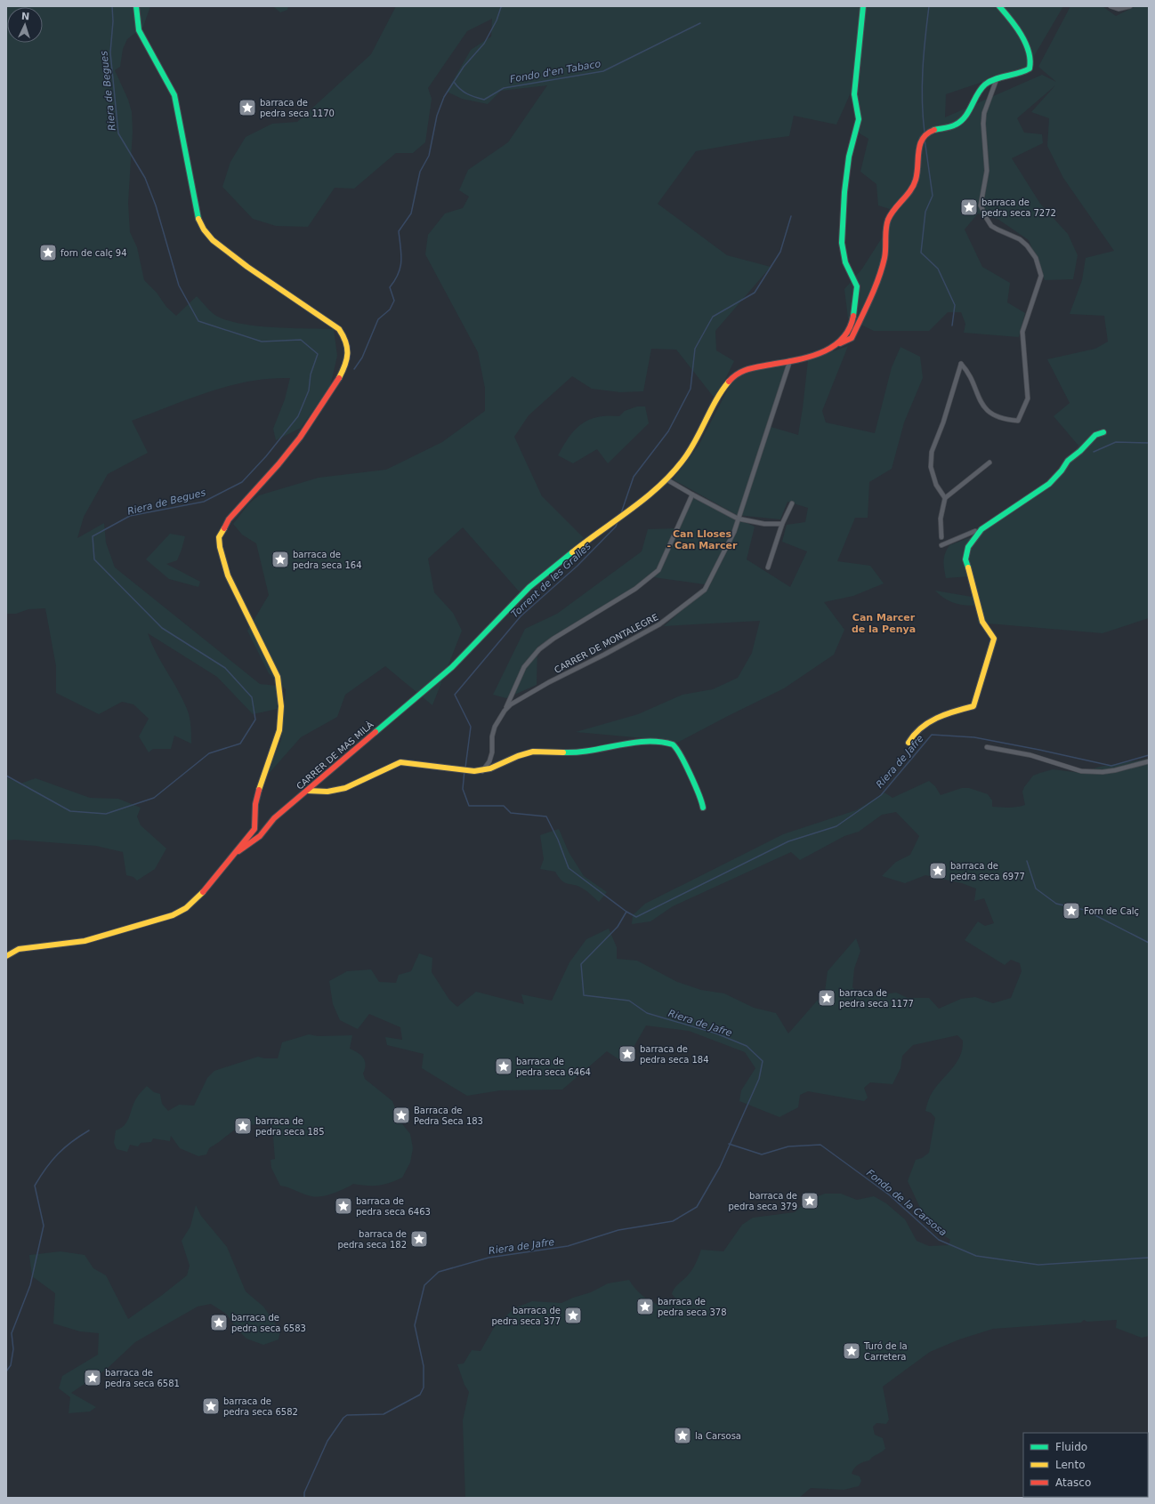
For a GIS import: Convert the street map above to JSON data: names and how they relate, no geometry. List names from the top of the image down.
{
  "streets": {
    "street": ["CARRER DE MONTALEGRE", "CARRER DE MAS MILÀ"]
  },
  "crossings": [
    ["CARRER DE MONTALEGRE", "CARRER DE MAS MILÀ"]
  ],
  "districts": ["Can Lloses - Can Marcer", "Can Marcer de la Penya"],
  "water": [
    "Fondo d'en Tabaco",
    "Riera de Begues",
    "Torrent de les Gralles",
    "Riera de Jafre",
    "Fondo de la Carsosa"
  ],
  "places": {
    "place": [
      "barraca de pedra seca 1170",
      "barraca de pedra seca 7272",
      "forn de calç 94",
      "barraca de pedra seca 164",
      "barraca de pedra seca 6977",
      "Forn de Calç",
      "barraca de pedra seca 1177",
      "barraca de pedra seca 184",
      "barraca de pedra seca 6464",
      "Barraca de Pedra Seca 183",
      "barraca de pedra seca 185",
      "barraca de pedra seca 379",
      "barraca de pedra seca 6463",
      "barraca de pedra seca 182",
      "barraca de pedra seca 378",
      "barraca de pedra seca 377",
      "barraca de pedra seca 6583",
      "Turó de la Carretera",
      "barraca de pedra seca 6581",
      "barraca de pedra seca 6582",
      "la Carsosa"
    ]
  },
  "legend": ["Fluido", "Lento", "Atasco"],
  "north": "top"
}
